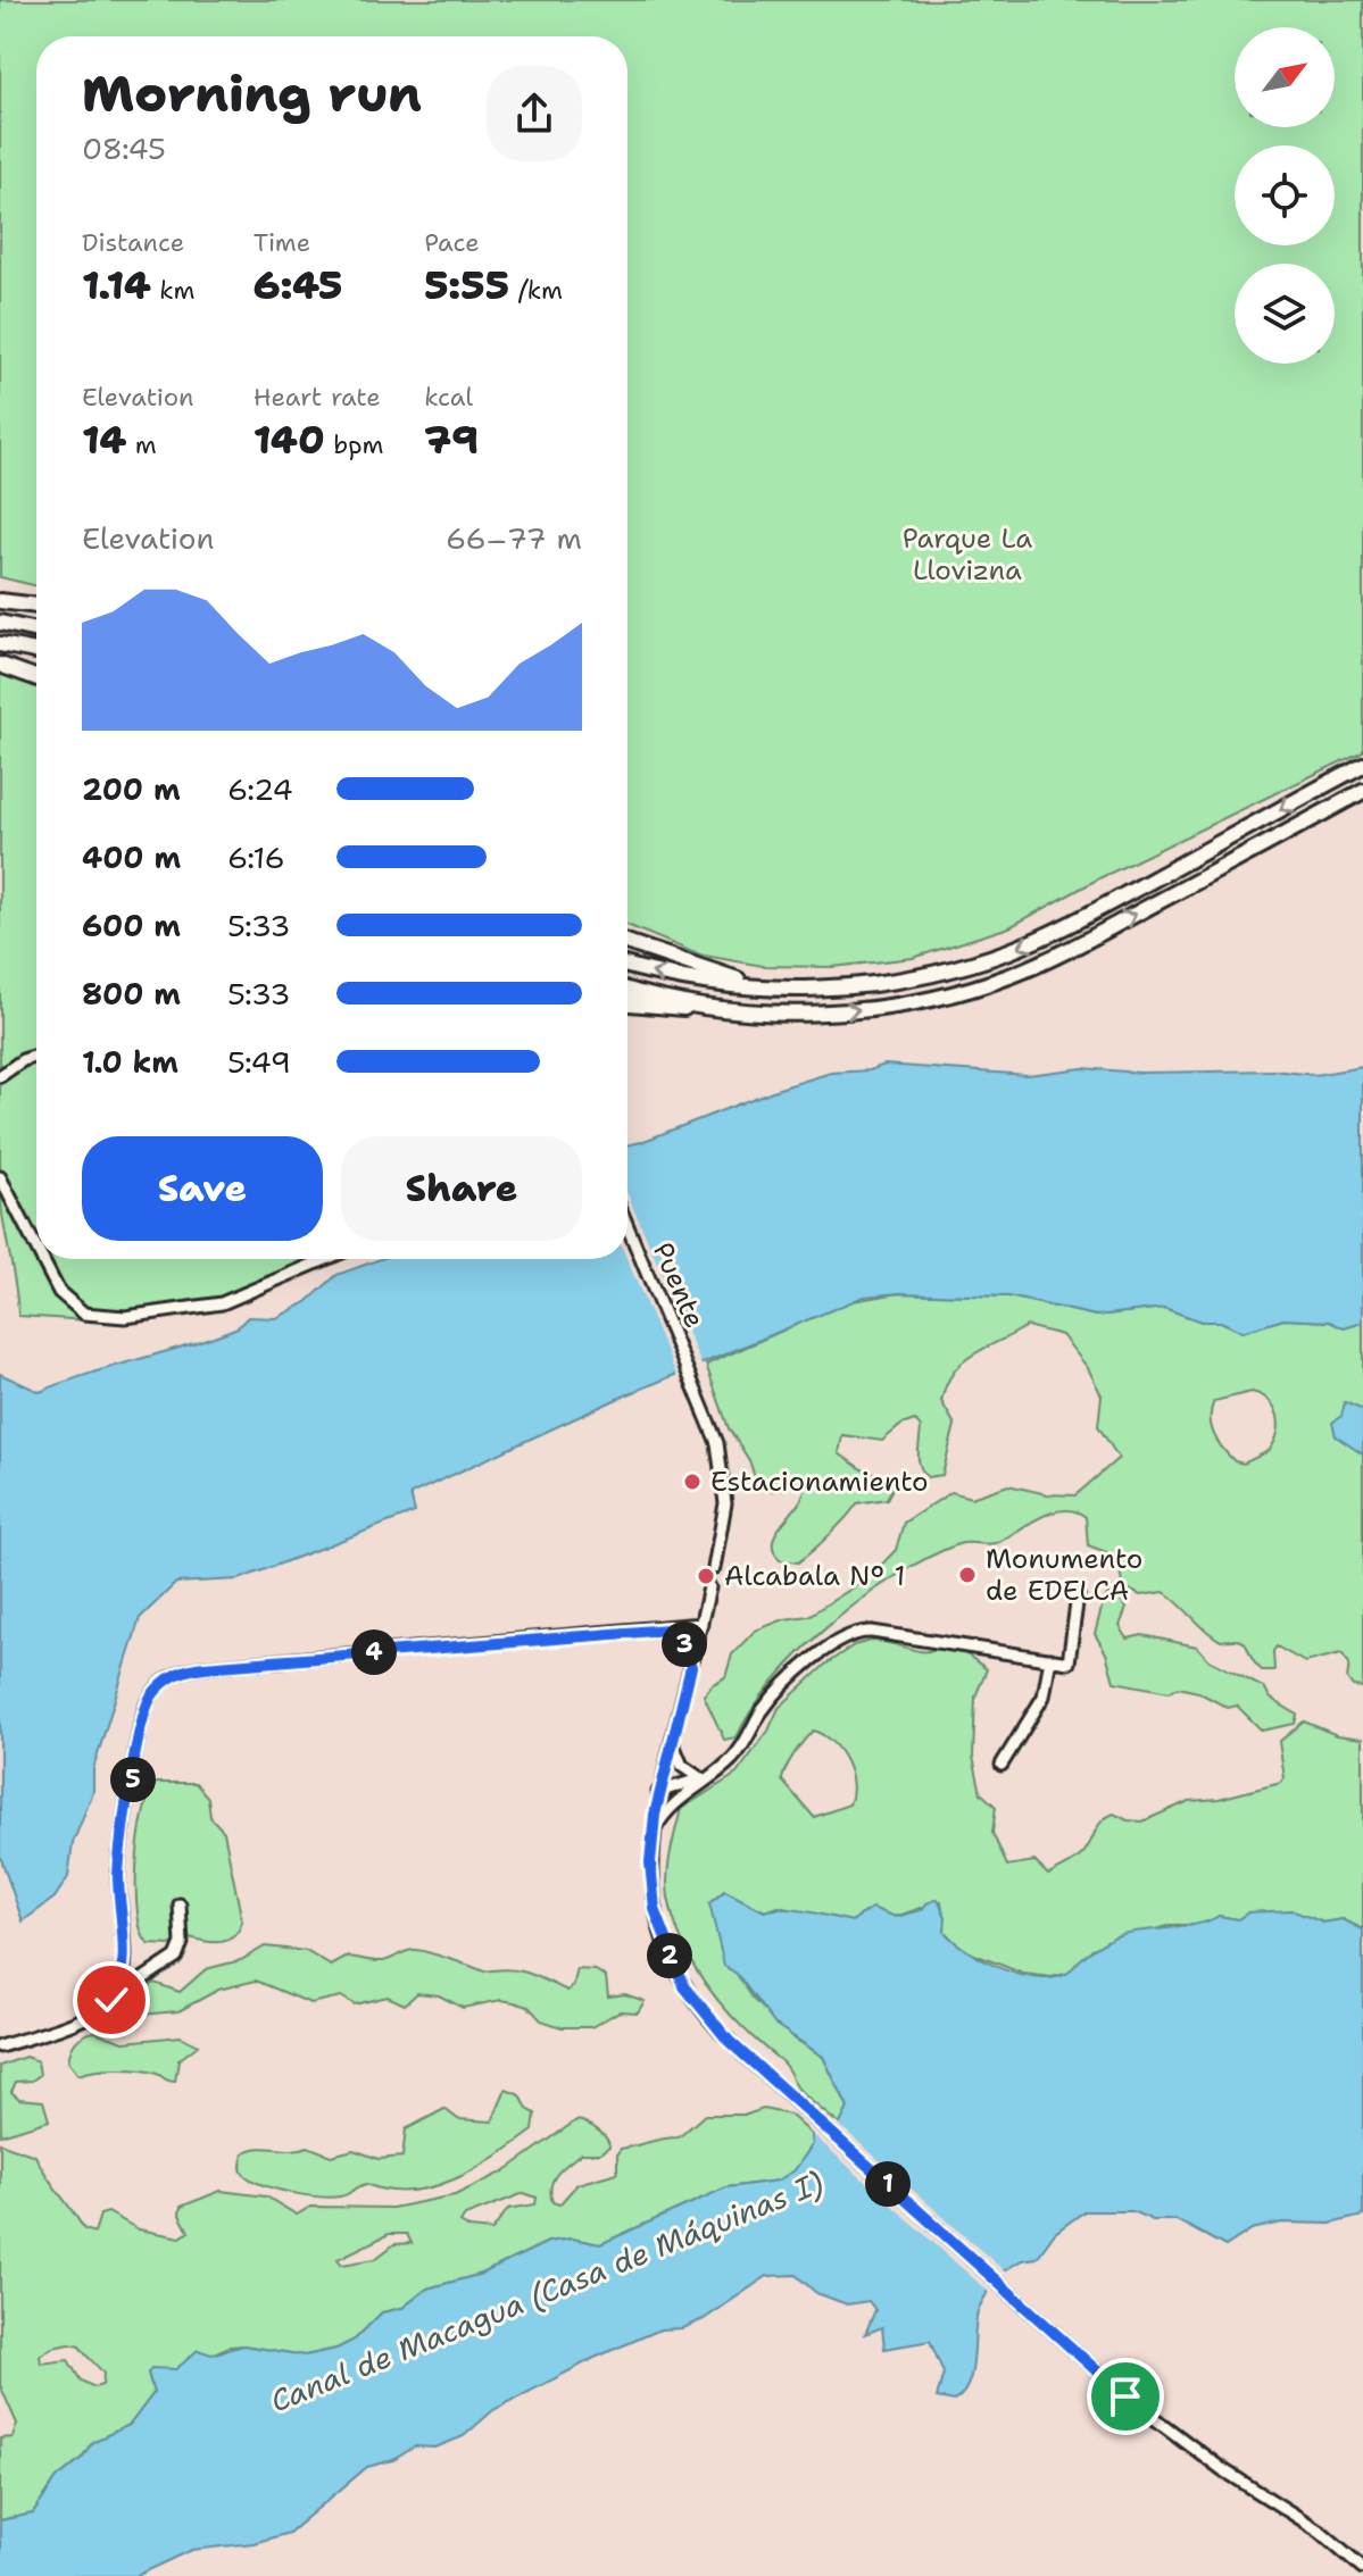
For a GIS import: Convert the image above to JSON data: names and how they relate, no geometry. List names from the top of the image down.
{
  "streets": {
    "street": ["Puente"]
  },
  "water": ["Canal de Macagua (Casa de Máquinas I)"],
  "parks": ["Parque La Llovizna"],
  "places": ["Estacionamiento", "Monumento de EDELCA", "Alcabala Nº 1"],
  "north": "top right",
  "page": {
    "heading": ["Morning run", "08:45"],
    "stats": [
      ["Distance", "1.14 km"],
      ["Time", "6:45"],
      ["Pace", "5:55 /km"],
      ["Elevation", "14 m"],
      ["Heart rate", "140 bpm"],
      ["kcal", "79"]
    ],
    "chart": ["Elevation", "66–77 m"],
    "list": [
      {
        "name": "200 m",
        "note": "6:24"
      },
      {
        "name": "400 m",
        "note": "6:16"
      },
      {
        "name": "600 m",
        "note": "5:33"
      },
      {
        "name": "800 m",
        "note": "5:33"
      },
      {
        "name": "1.0 km",
        "note": "5:49"
      }
    ],
    "buttons": ["Save", "Share"],
    "pins": [
      "3",
      "4",
      "5",
      "2",
      "1"
    ]
  }
}
